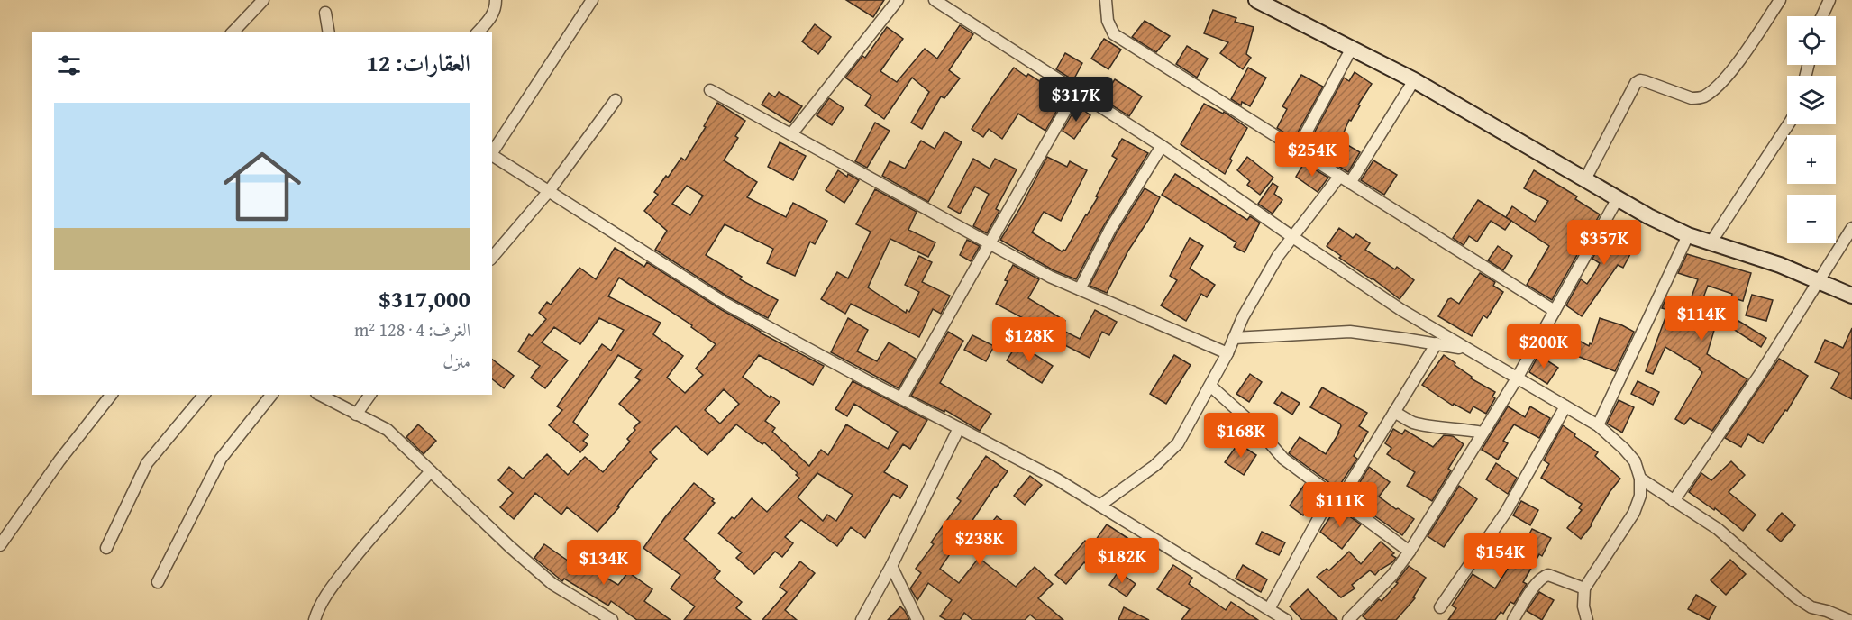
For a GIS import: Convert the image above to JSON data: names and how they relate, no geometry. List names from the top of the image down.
{
  "page": {
    "map_buttons": ["+", "−"],
    "heading": "العقارات: 12",
    "price": [
      "$317K",
      "$254K",
      "$357K",
      "$114K",
      "$128K",
      "$200K",
      "$168K",
      "$111K",
      "$238K",
      "$154K",
      "$182K",
      "$134K"
    ],
    "list": [
      {
        "name": "$317,000",
        "note": "الغرف: 4 · 128 m² · منزل"
      }
    ]
  }
}
